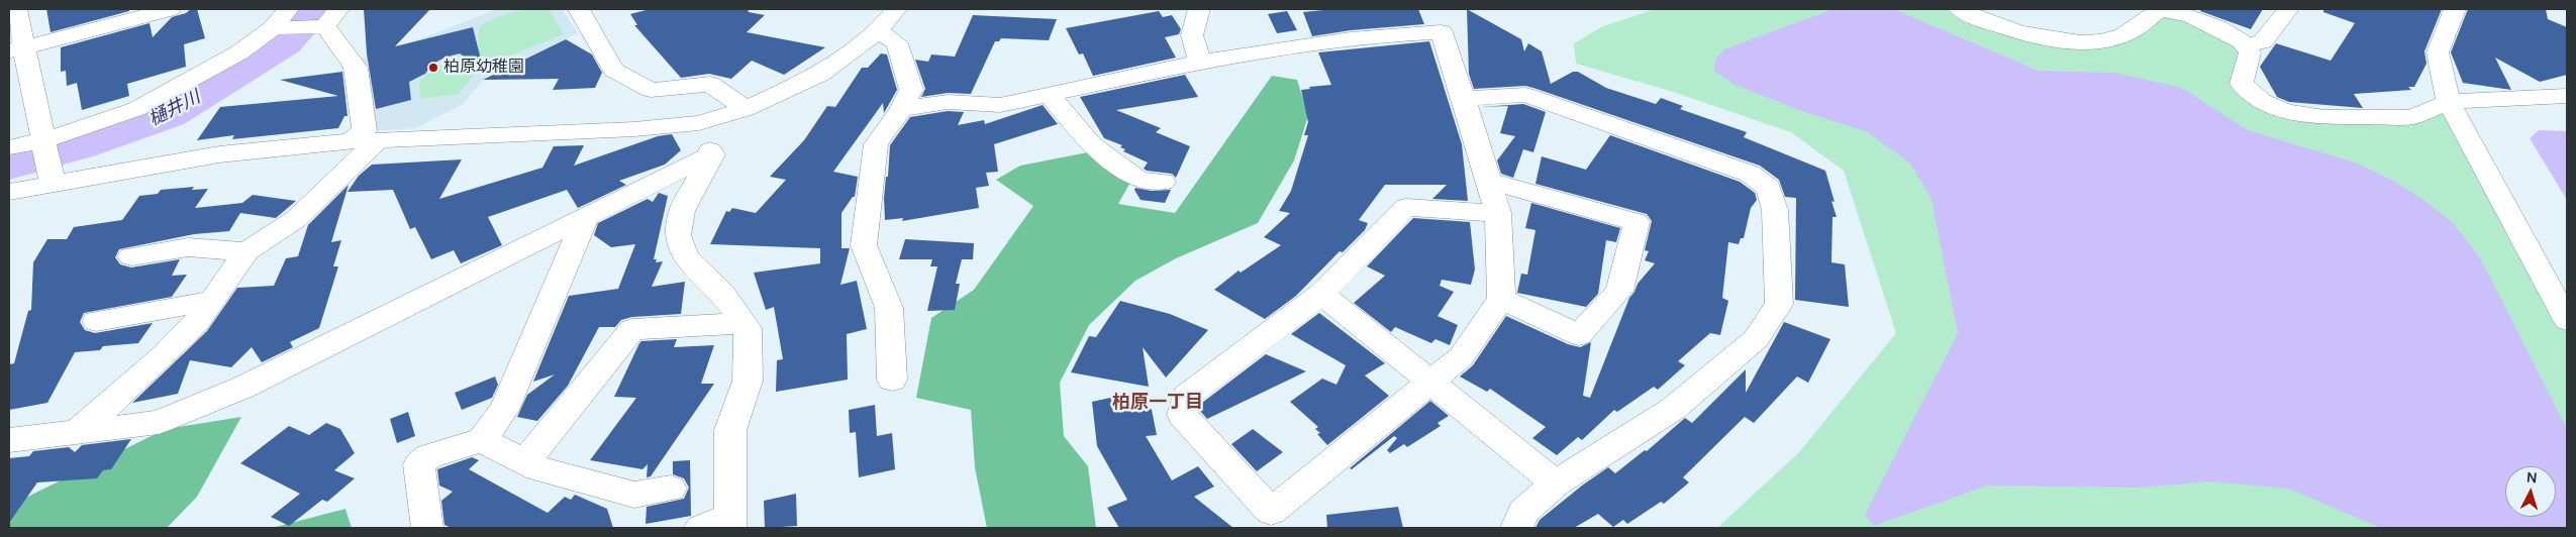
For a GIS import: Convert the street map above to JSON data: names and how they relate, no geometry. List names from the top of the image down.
{
  "districts": ["柏原一丁目"],
  "water": ["樋井川"],
  "places": ["柏原幼稚園"],
  "north": "top"
}
